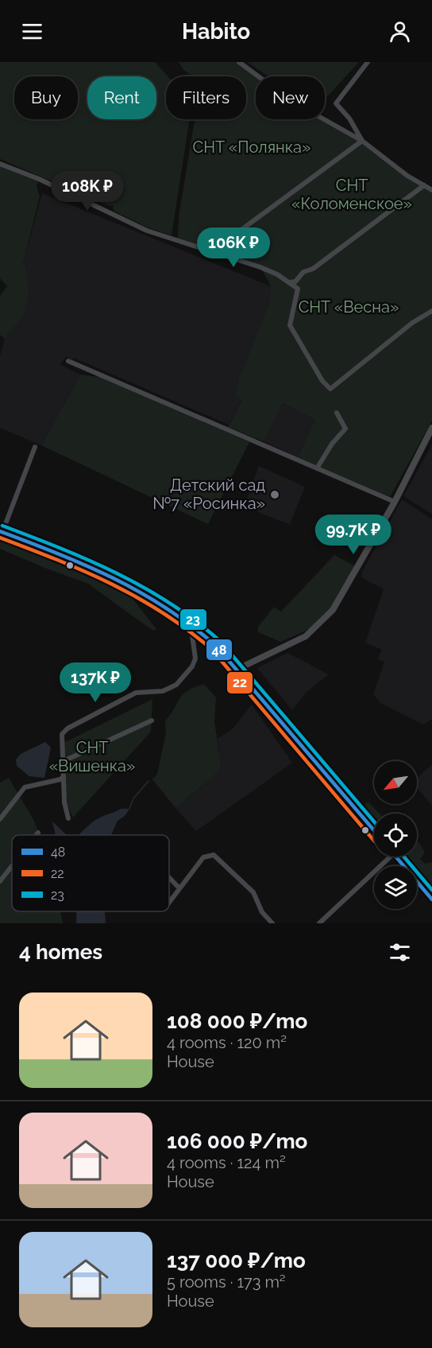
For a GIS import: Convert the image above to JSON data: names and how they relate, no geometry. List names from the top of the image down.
{
  "parks": [
    "СНТ «Полянка»",
    "СНТ «Коломенское»",
    "СНТ «Весна»",
    "СНТ «Вишенка»"
  ],
  "places": ["Детский сад №7 «Росинка»"],
  "lines": ["transit line 23", "transit line 48", "transit line 22"],
  "legend": ["48", "22", "23"],
  "north": "bottom left",
  "page": {
    "header": "Habito",
    "chip": [
      "Buy",
      "Rent",
      "Filters",
      "New"
    ],
    "price": [
      "108K ₽",
      "106K ₽",
      "99.7K ₽",
      "137K ₽"
    ],
    "heading": "4 homes",
    "list": [
      {
        "name": "108 000 ₽/mo",
        "note": "4 rooms · 120 m² · House"
      },
      {
        "name": "106 000 ₽/mo",
        "note": "4 rooms · 124 m² · House"
      },
      {
        "name": "137 000 ₽/mo",
        "note": "5 rooms · 173 m² · House"
      }
    ]
  }
}
